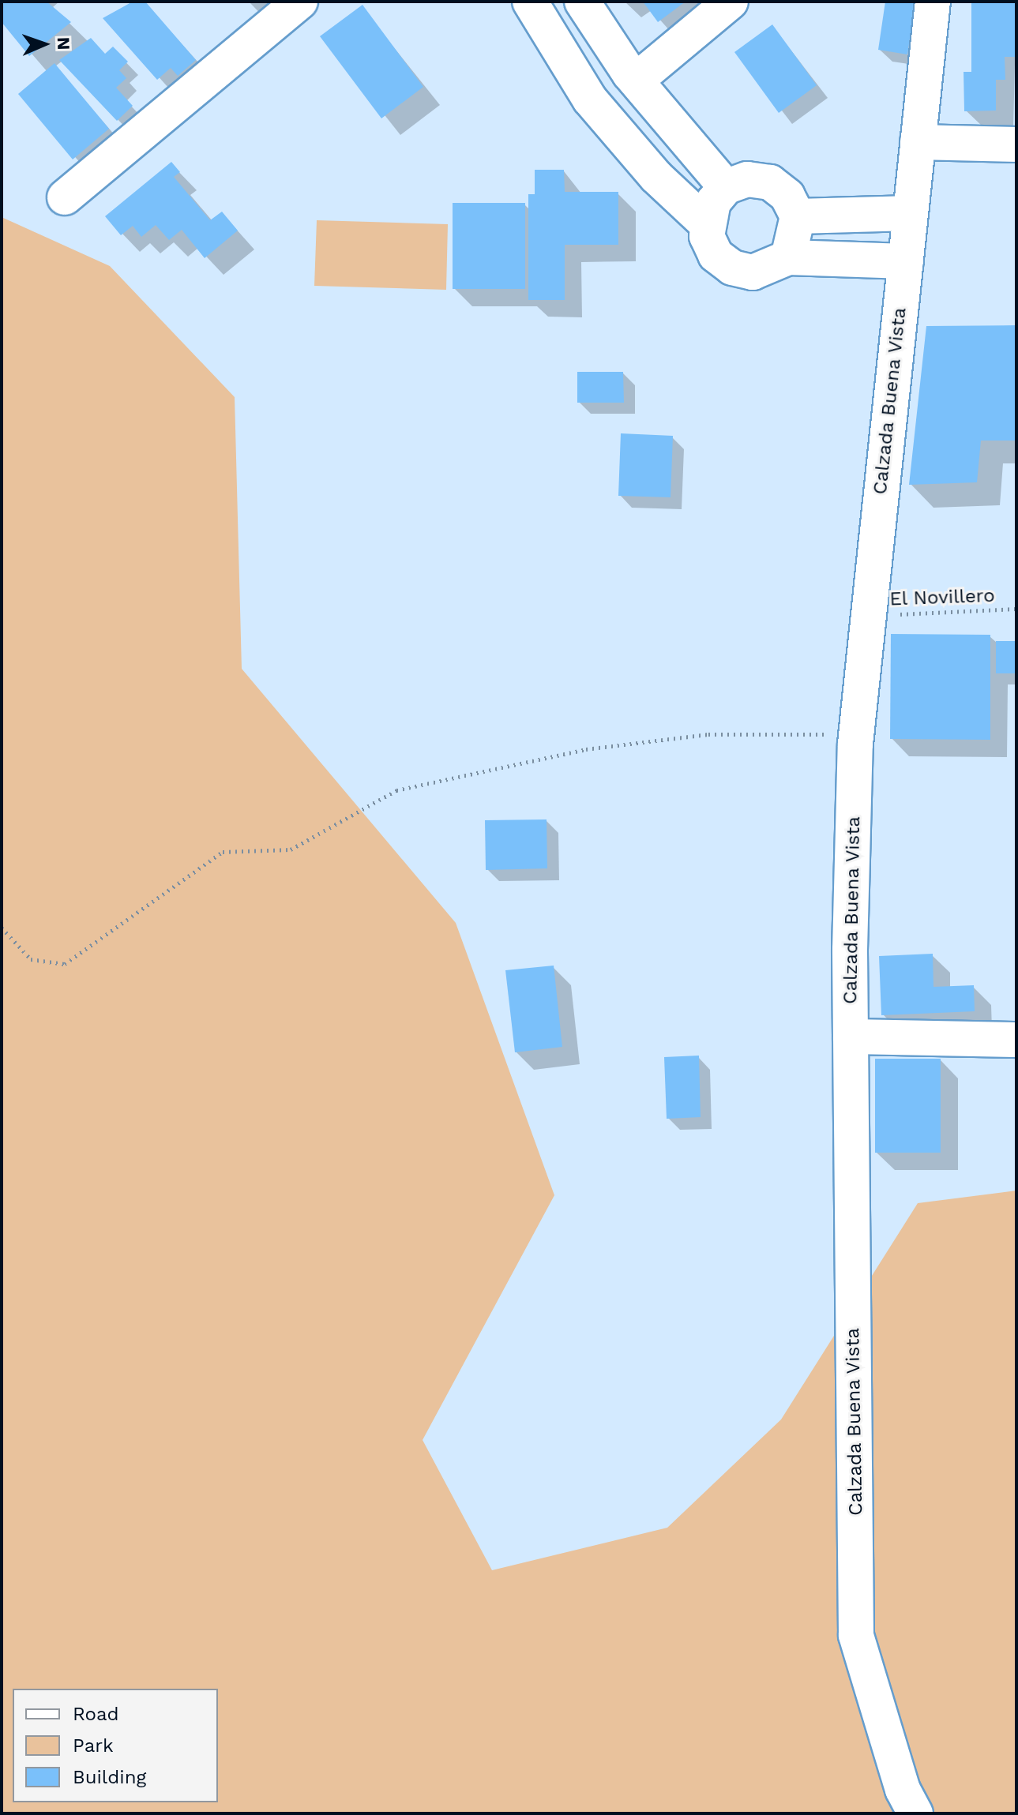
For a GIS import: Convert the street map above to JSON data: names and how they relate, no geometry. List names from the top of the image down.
{
  "streets": {
    "street": ["Calzada Buena Vista"],
    "path": ["El Novillero"]
  },
  "crossings": [
    ["Calzada Buena Vista", "El Novillero"]
  ],
  "legend": ["Road", "Park", "Building"],
  "north": "right"
}
